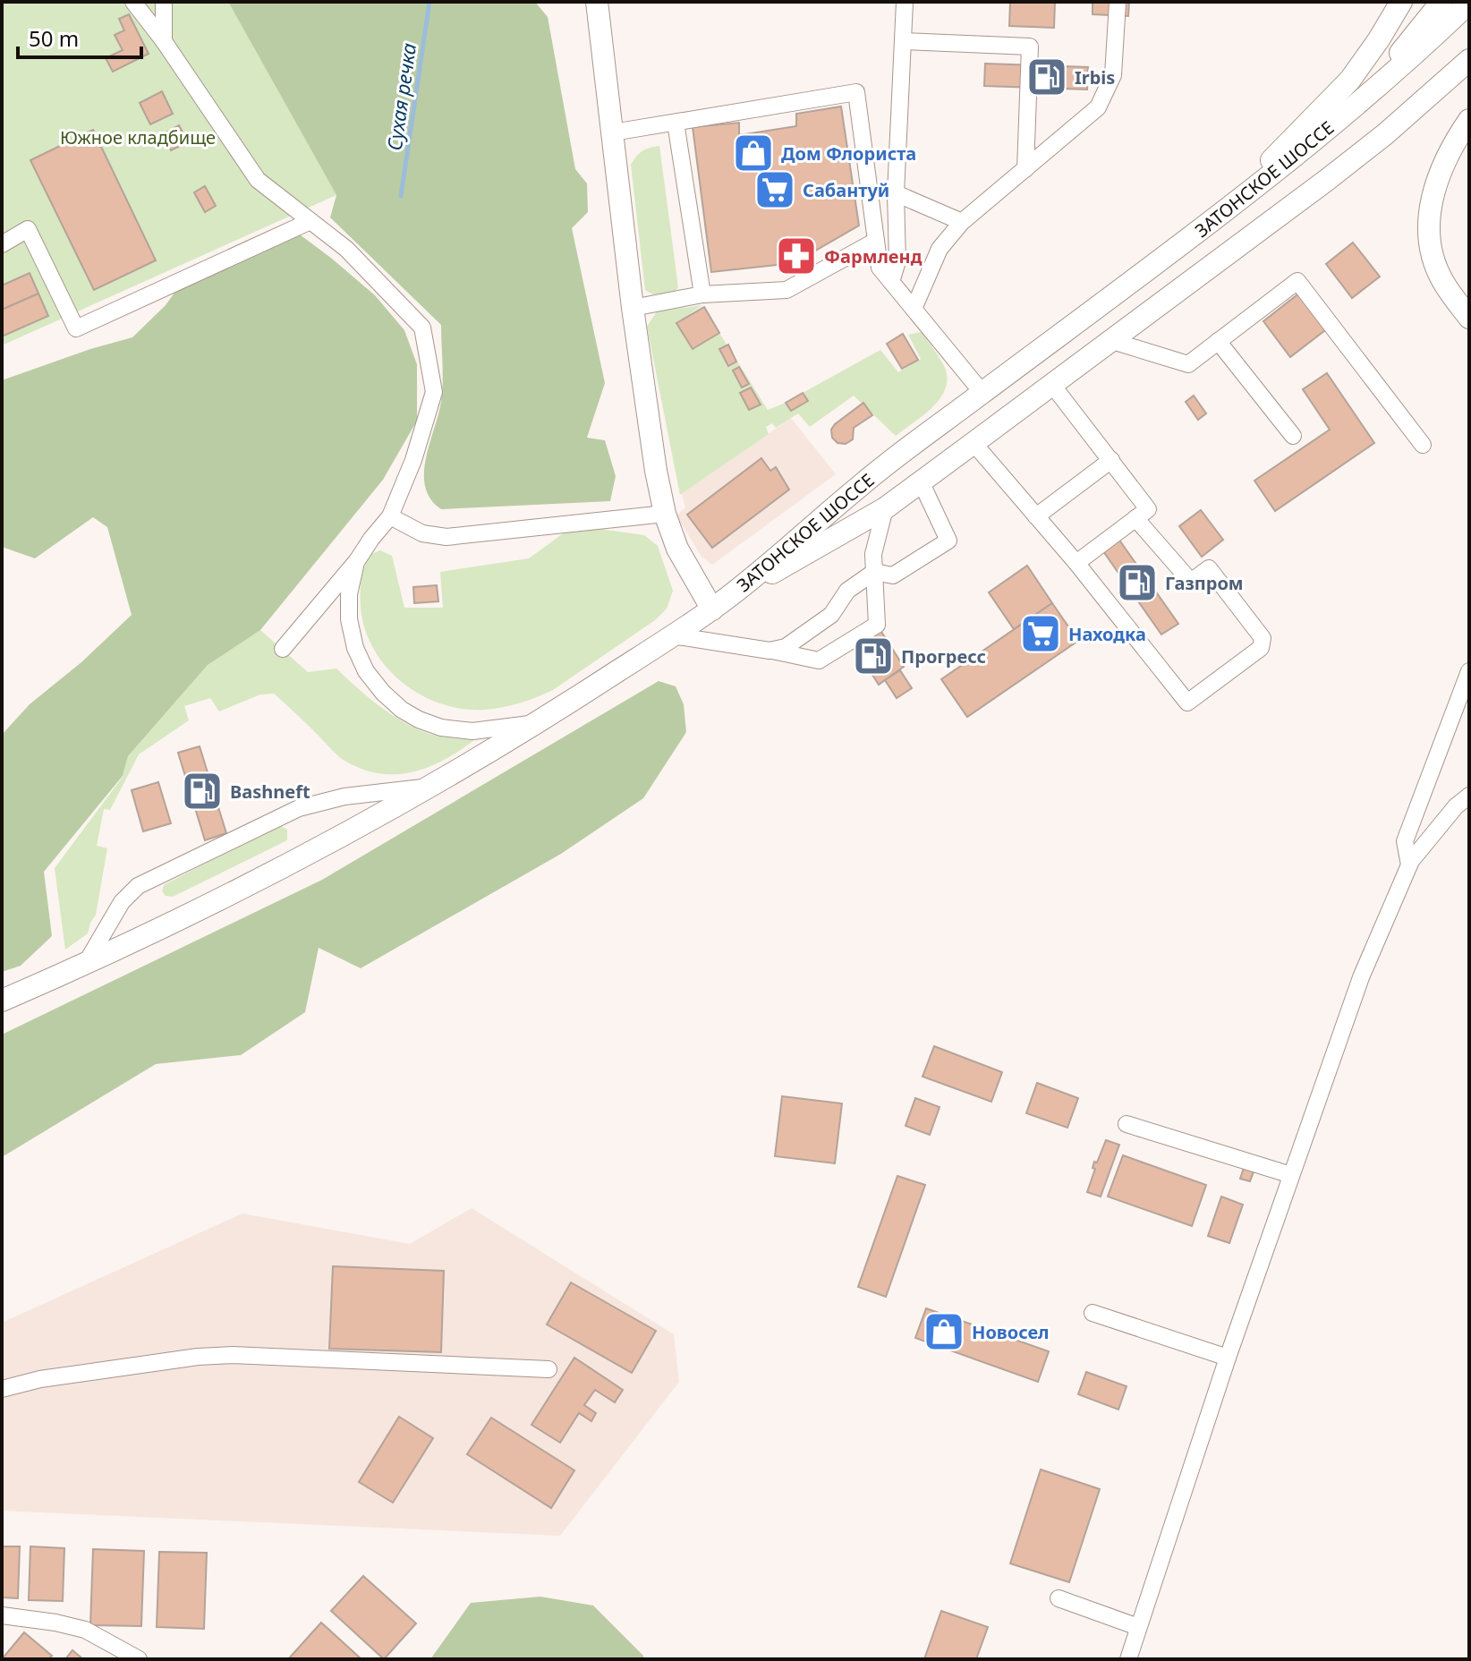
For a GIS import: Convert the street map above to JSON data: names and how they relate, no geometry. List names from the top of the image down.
{
  "streets": {
    "main road": ["ЗАТОНСКОЕ ШОССЕ"]
  },
  "water": ["Сухая речка"],
  "parks": ["Южное кладбище"],
  "places": {
    "fuel station": [
      "Irbis",
      "Газпром",
      "Прогресс",
      "Bashneft"
    ],
    "shop": ["Дом Флориста", "Новосел"],
    "supermarket": ["Сабантуй", "Находка"],
    "pharmacy": ["Фармленд"]
  },
  "scale_bar": "50 m"
}
